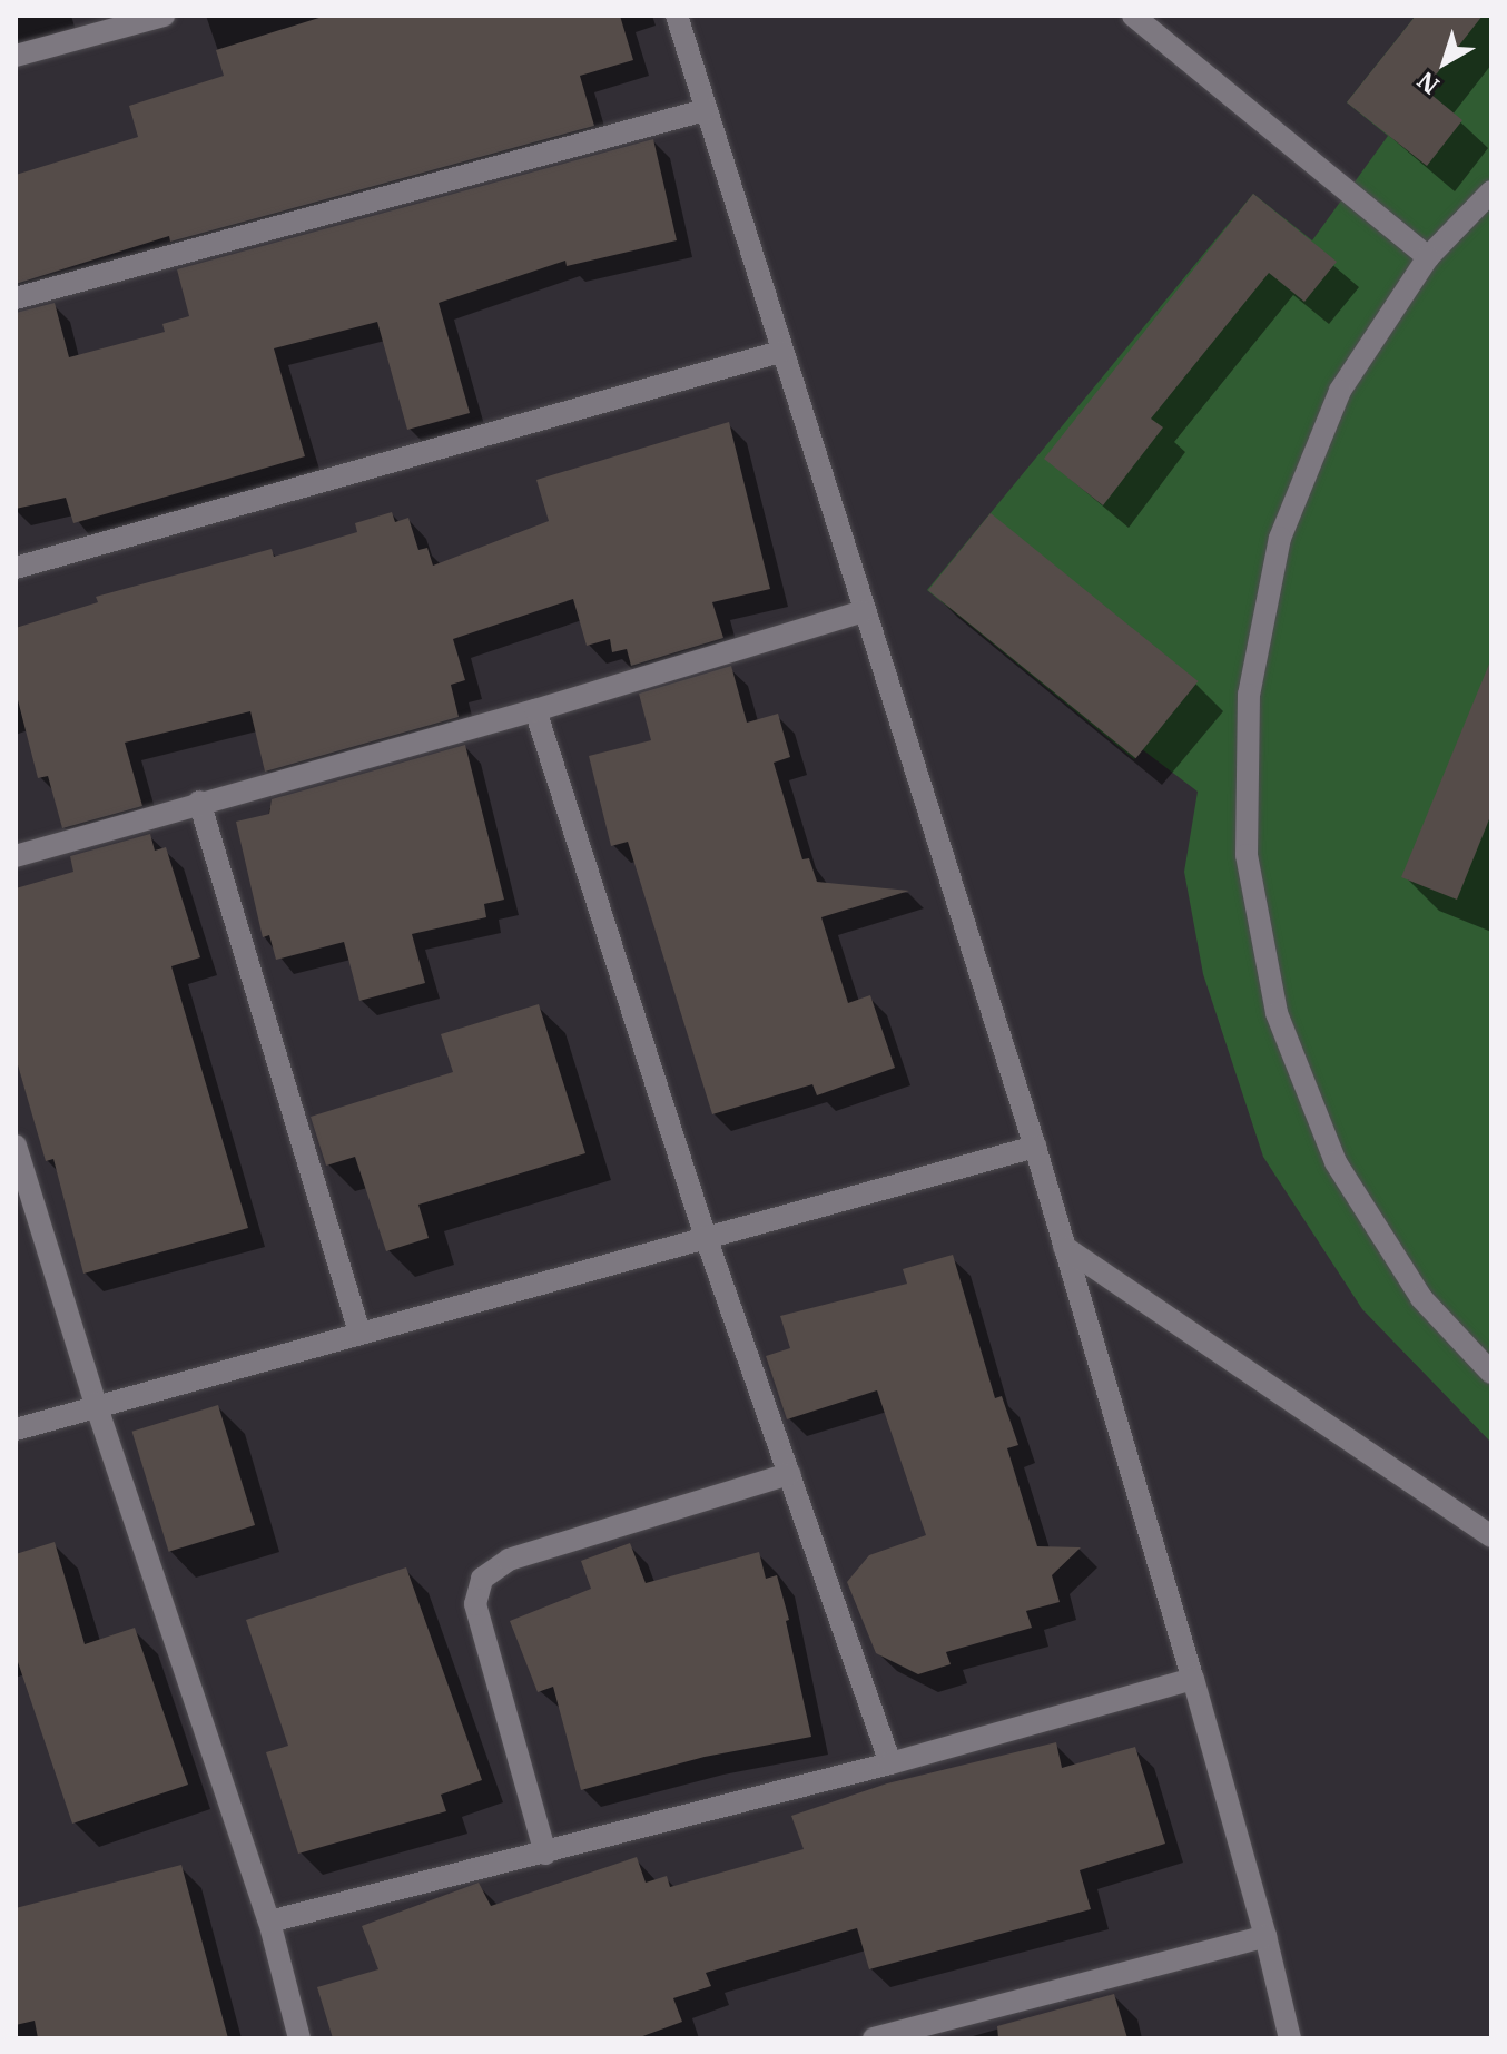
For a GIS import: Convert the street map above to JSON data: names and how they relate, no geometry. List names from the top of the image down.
{
  "north": "bottom left"
}
